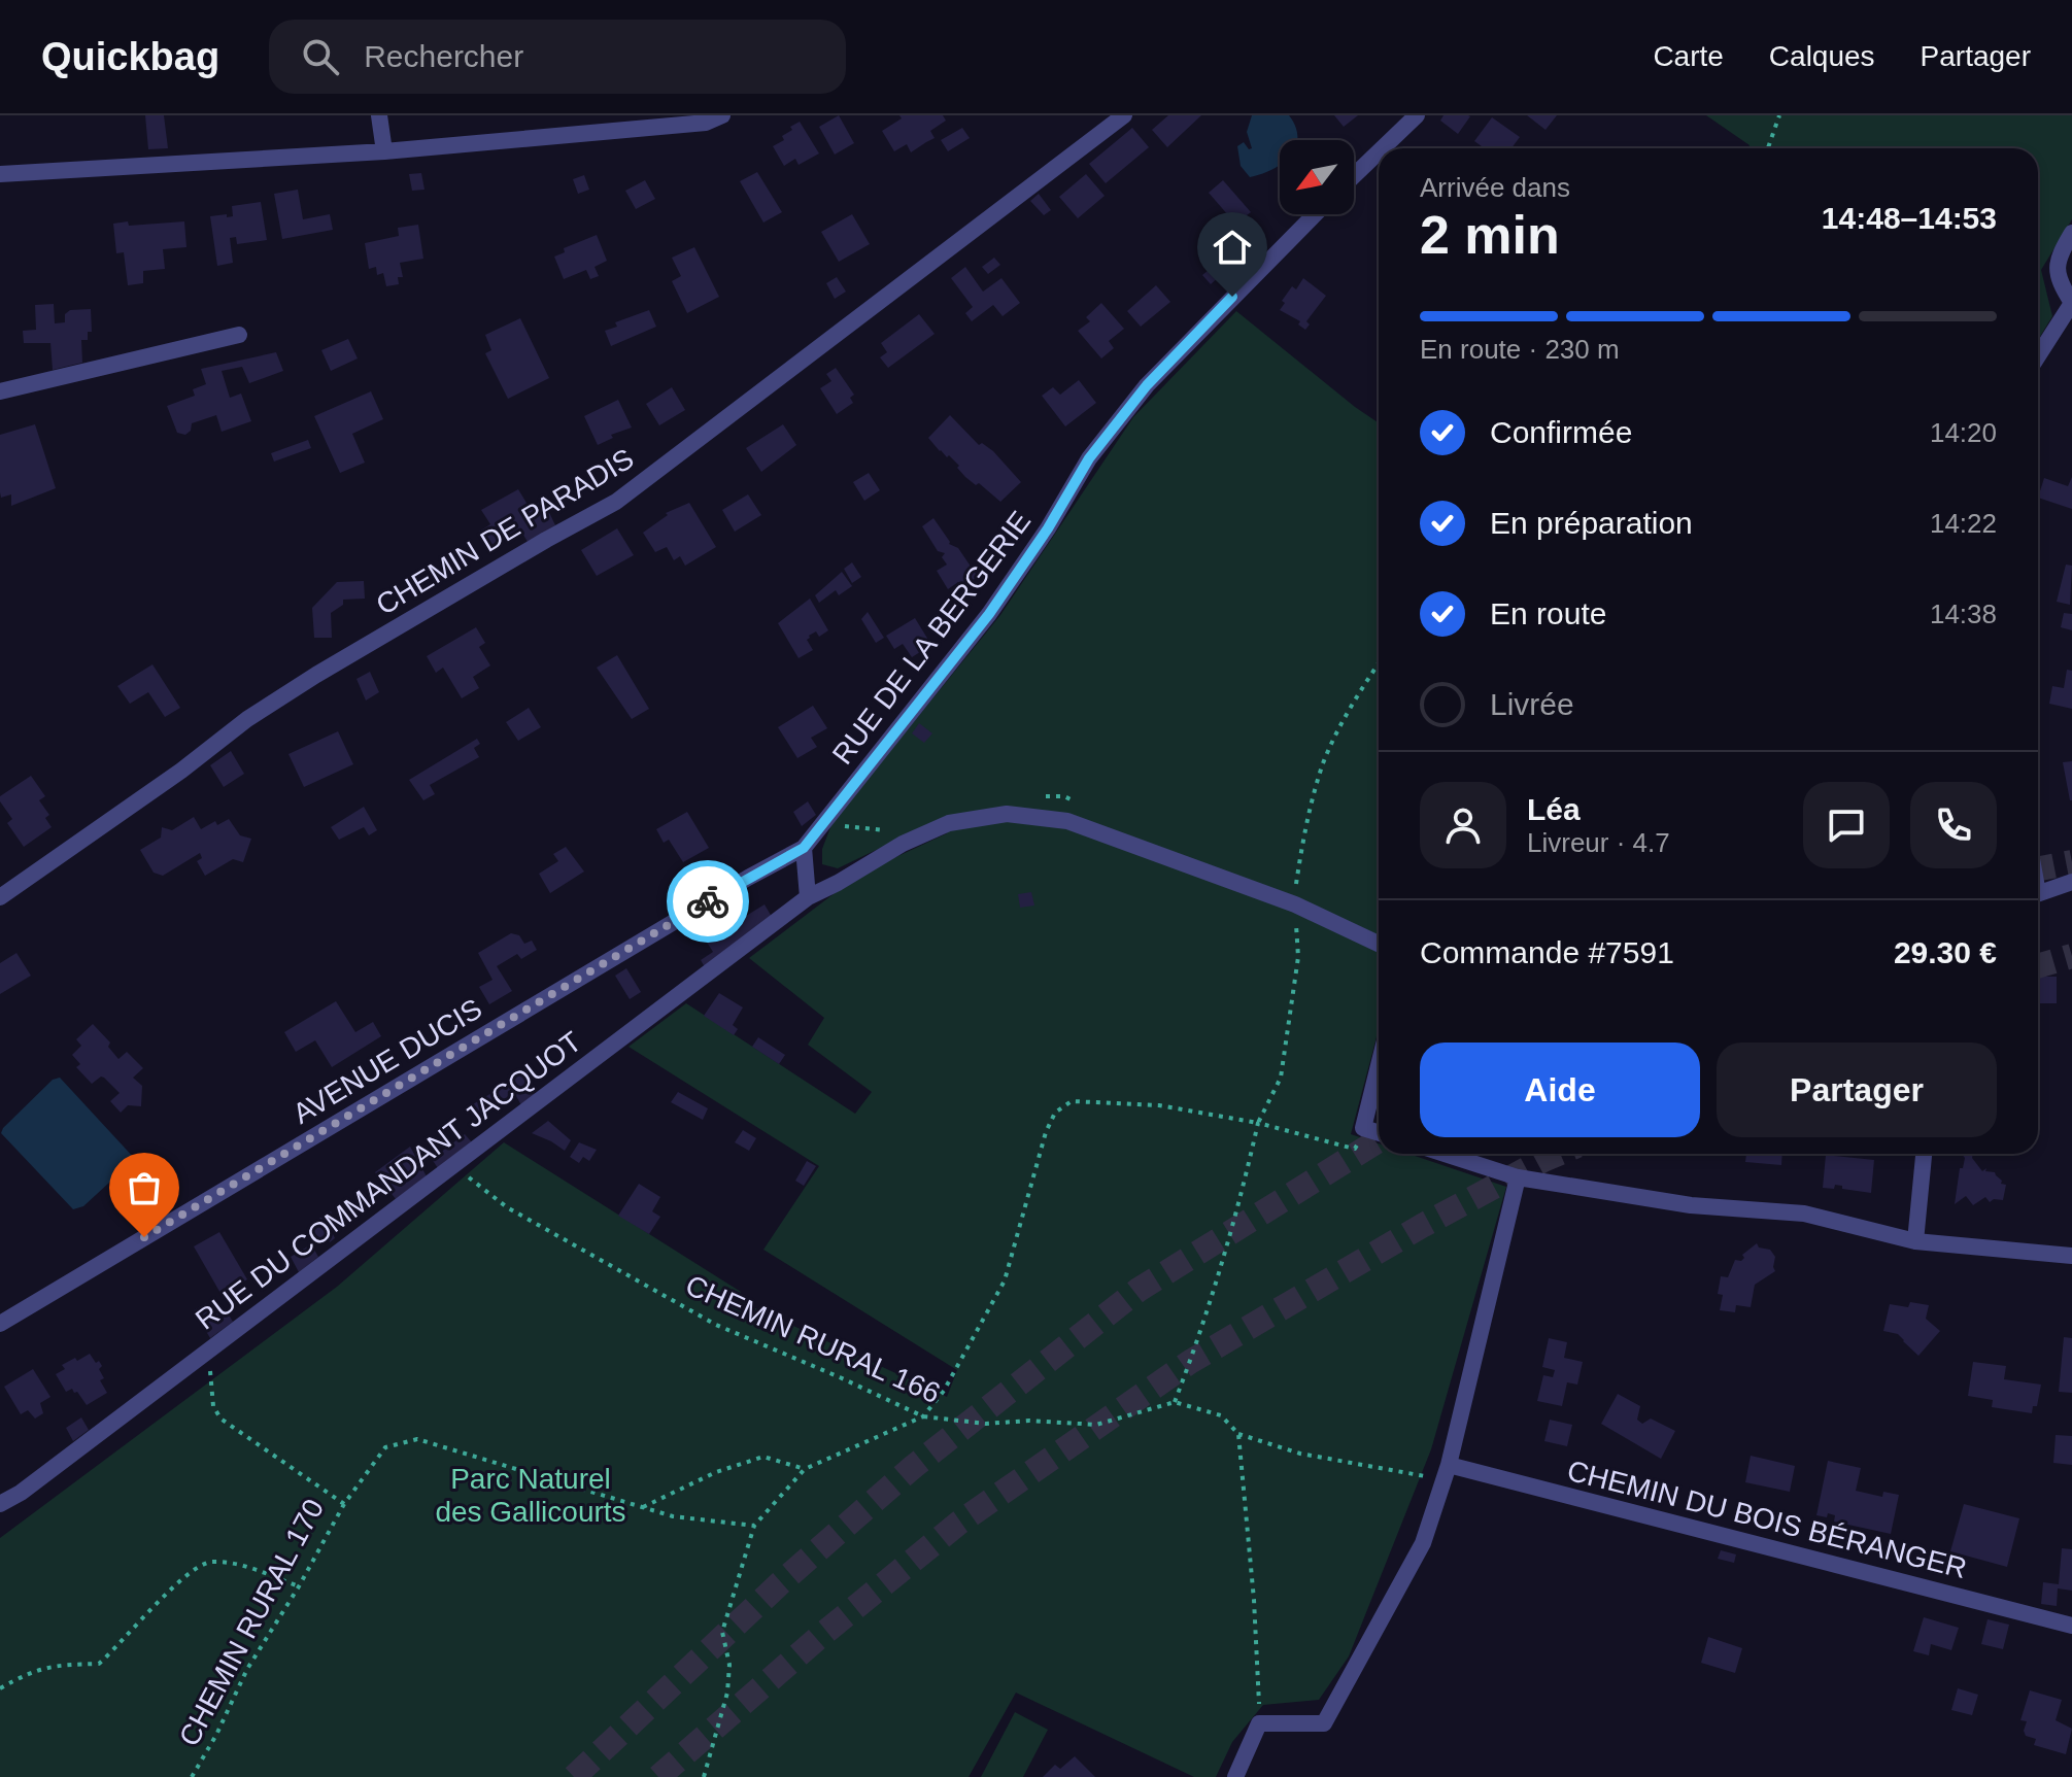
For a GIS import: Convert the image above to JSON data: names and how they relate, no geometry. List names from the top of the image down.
{
  "streets": {
    "street": [
      "CHEMIN DE PARADIS",
      "RUE DE LA BERGERIE",
      "AVENUE DUCIS",
      "RUE DU COMMANDANT JACQUOT",
      "CHEMIN DU BOIS BÉRANGER"
    ],
    "path": ["CHEMIN RURAL 166", "CHEMIN RURAL 170"]
  },
  "crossings": [
    ["RUE DE LA BERGERIE", "AVENUE DUCIS"],
    ["RUE DU COMMANDANT JACQUOT", "CHEMIN RURAL 166"],
    ["RUE DU COMMANDANT JACQUOT", "CHEMIN RURAL 170"]
  ],
  "parks": ["Parc Naturel des Gallicourts"],
  "north": "bottom left",
  "page": {
    "header": "Quickbag",
    "search": "Rechercher",
    "nav": ["Carte", "Calques", "Partager"],
    "heading": ["2 min", "Arrivée dans", "14:48–14:53"],
    "panel": [
      "Léa",
      "Livreur · 4.7",
      "Commande #7591",
      "29.30 €"
    ],
    "bar": "En route · 230 m",
    "list": [
      ["Confirmée", "14:20"],
      ["En préparation", "14:22"],
      ["En route", "14:38"],
      "Livrée"
    ],
    "buttons": ["Aide", "Partager"]
  }
}
